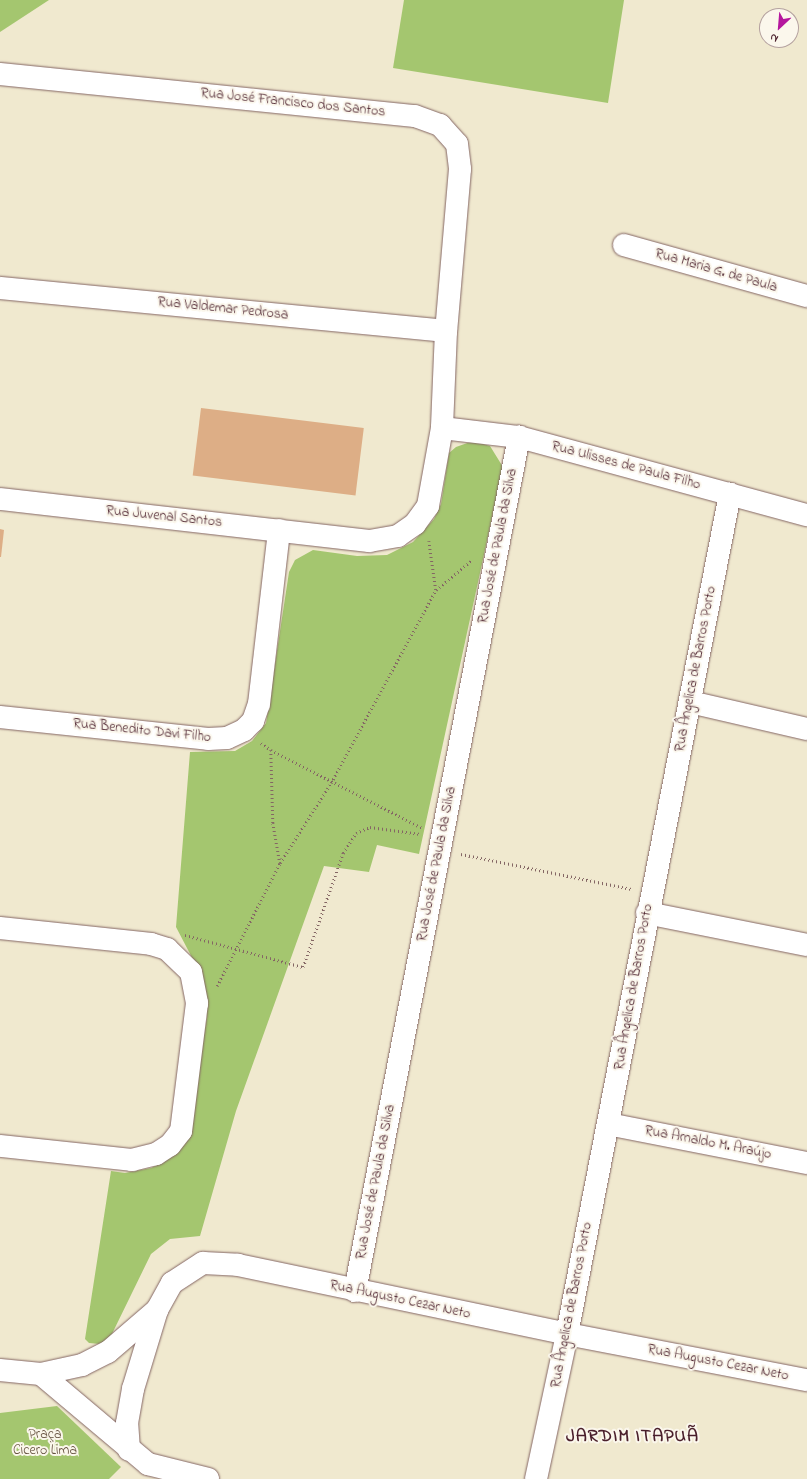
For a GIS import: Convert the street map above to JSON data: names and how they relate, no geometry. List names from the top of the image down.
{
  "streets": {
    "street": [
      "Rua José Francisco dos Santos",
      "Rua Maria G. de Paula",
      "Rua Valdemar Pedrosa",
      "Rua Ulisses de Paula Filho",
      "Rua Juvenal Santos",
      "Rua José de Paula da Silva",
      "Rua Ângelica de Barros Porto",
      "Rua Benedito Davi Filho",
      "Rua Arnaldo M. Araújo",
      "Rua Augusto Cezar Neto"
    ]
  },
  "crossings": [
    ["Rua José Francisco dos Santos", "Rua Valdemar Pedrosa"],
    ["Rua José Francisco dos Santos", "Rua Ulisses de Paula Filho"],
    ["Rua José Francisco dos Santos", "Rua Juvenal Santos"],
    ["Rua Ulisses de Paula Filho", "Rua José de Paula da Silva"],
    ["Rua Ulisses de Paula Filho", "Rua Ângelica de Barros Porto"],
    ["Rua José de Paula da Silva", "Rua Augusto Cezar Neto"],
    ["Rua Ângelica de Barros Porto", "Rua Arnaldo M. Araújo"],
    ["Rua Ângelica de Barros Porto", "Rua Augusto Cezar Neto"]
  ],
  "districts": ["JARDIM ITAPUÃ"],
  "parks": ["Praça Cicero Lima"],
  "north": "bottom left"
}
